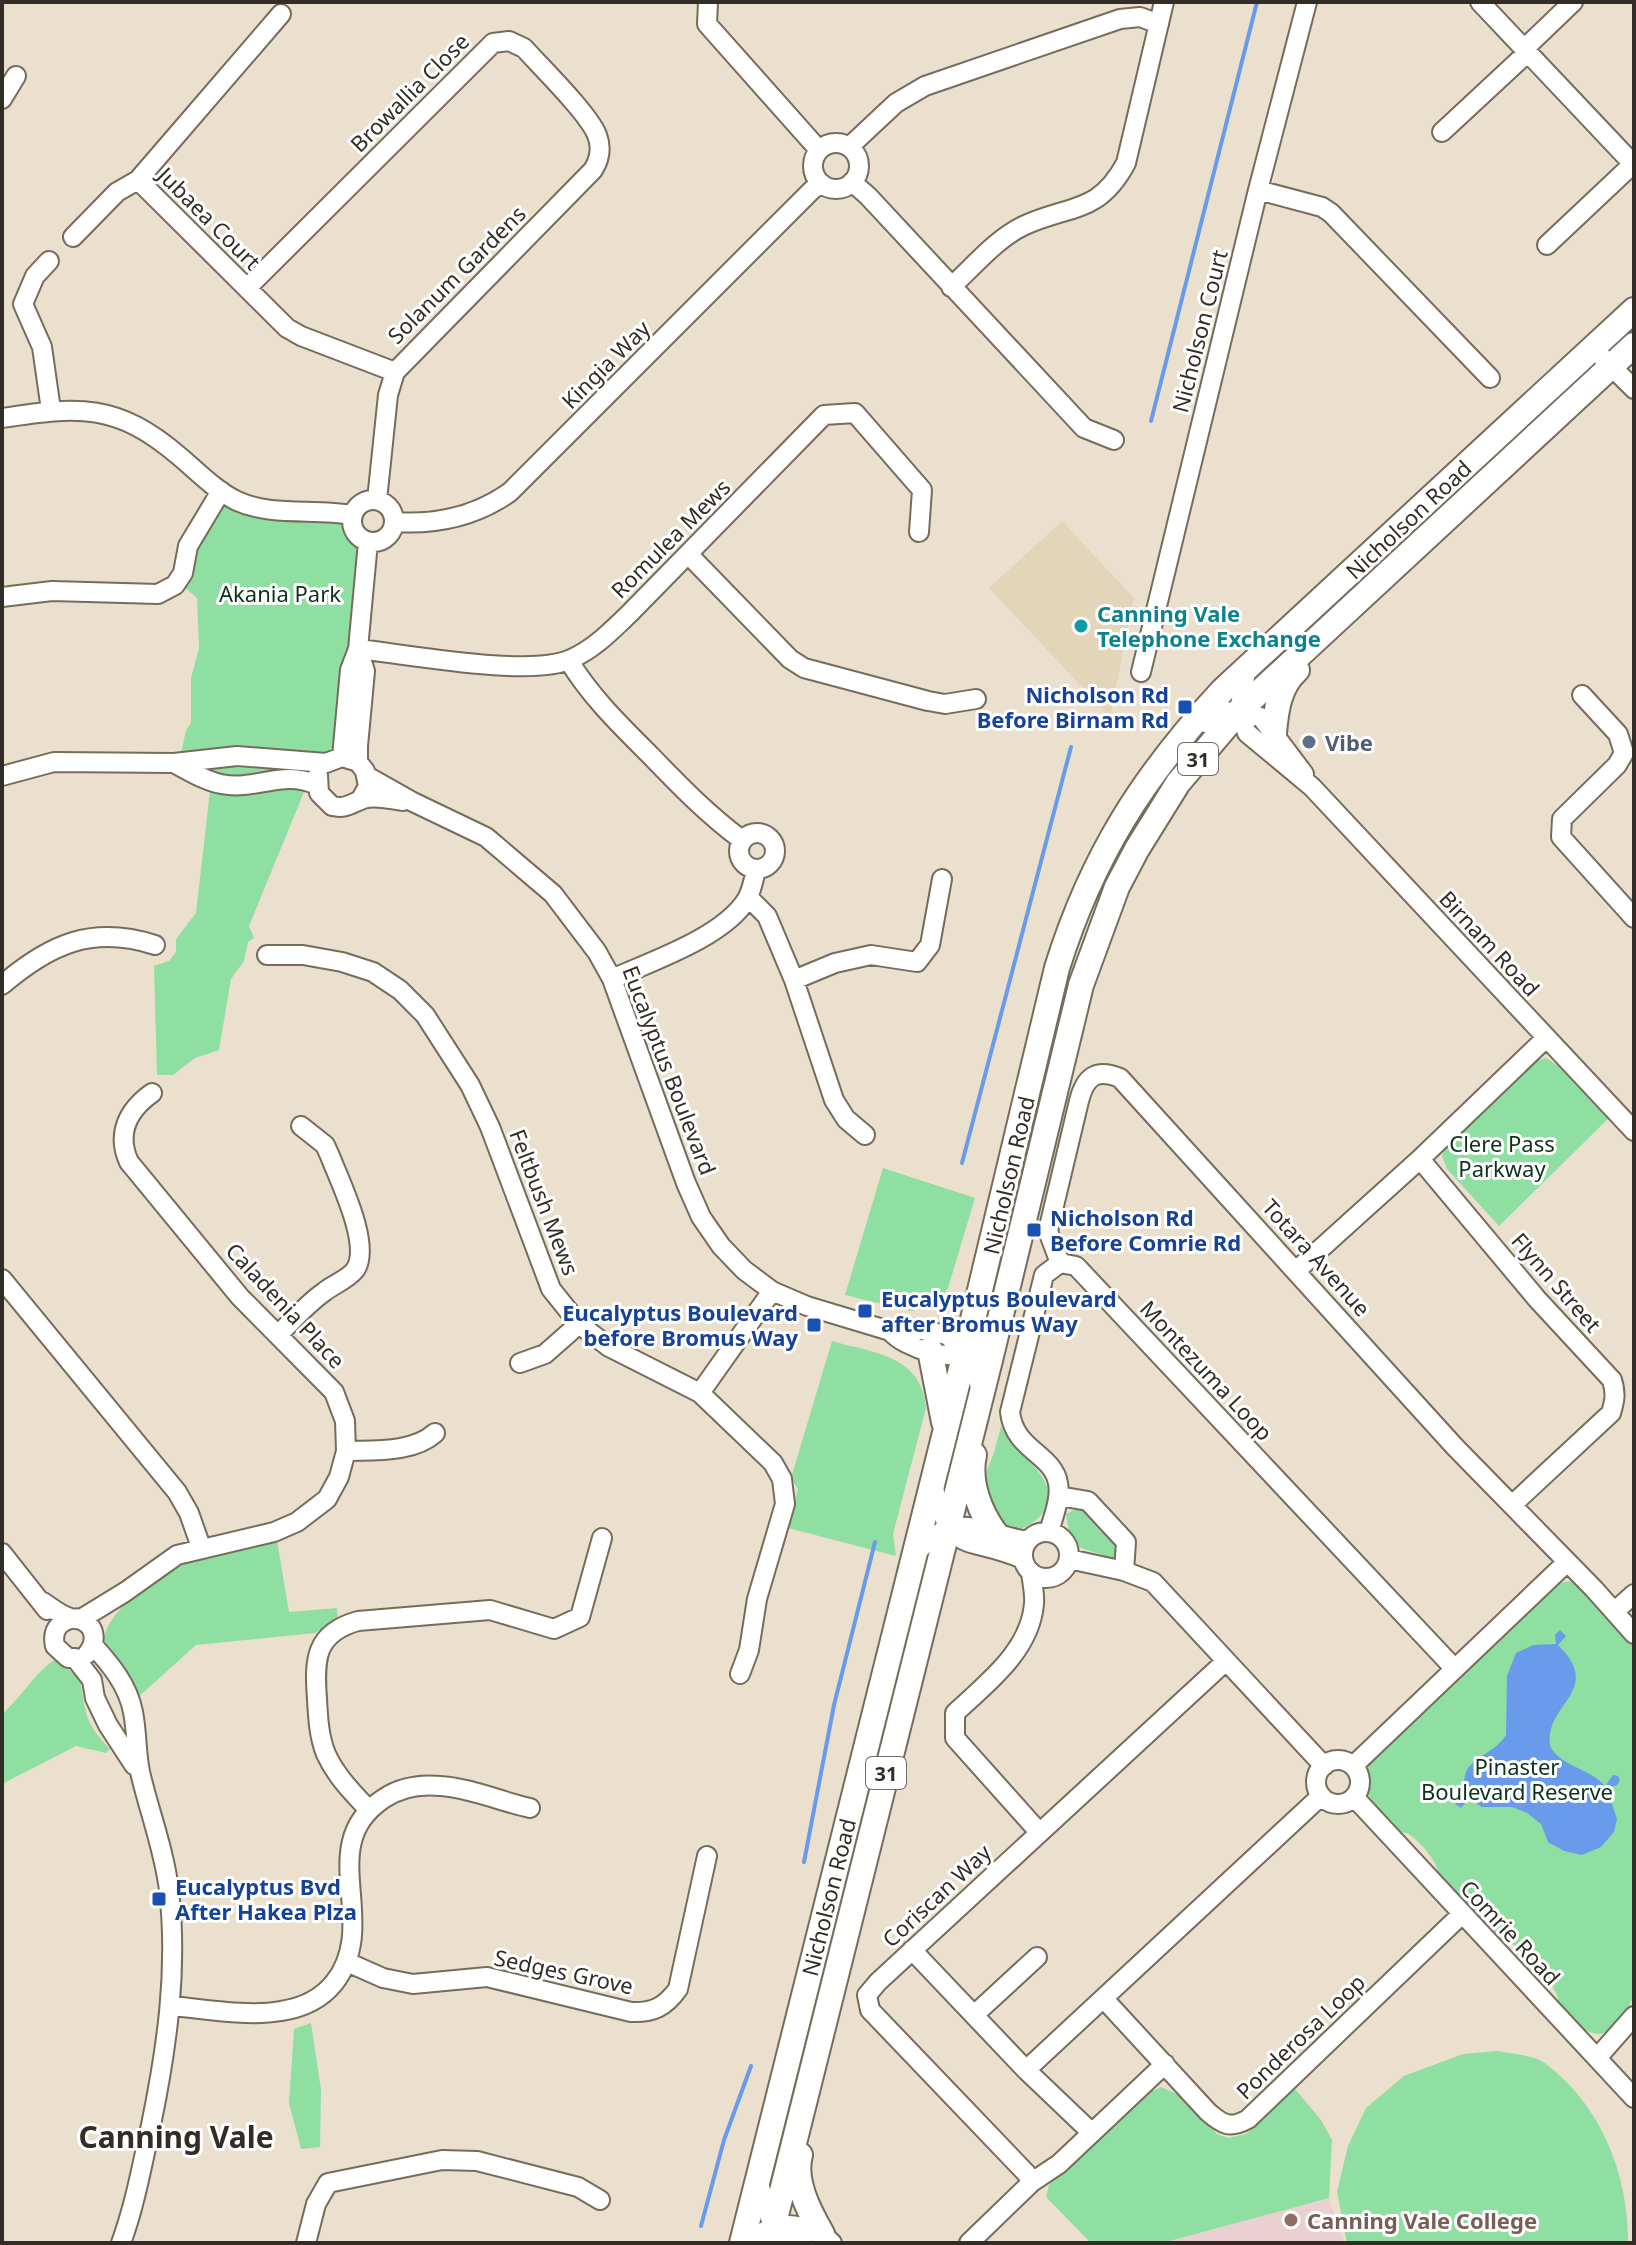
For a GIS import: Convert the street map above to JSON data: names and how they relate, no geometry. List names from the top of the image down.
{
  "streets": {
    "main road": ["Nicholson Road", "31"],
    "street": [
      "Browallia Close",
      "Jubaea Court",
      "Solanum Gardens",
      "Nicholson Court",
      "Kingia Way",
      "Romulea Mews",
      "Birnam Road",
      "Eucalyptus Boulevard",
      "Feltbush Mews",
      "Totara Avenue",
      "Flynn Street",
      "Caladenia Place",
      "Montezuma Loop",
      "Coriscan Way",
      "Comrie Road",
      "Sedges Grove",
      "Ponderosa Loop"
    ]
  },
  "crossings": [
    ["Browallia Close", "Jubaea Court"],
    ["Browallia Close", "Solanum Gardens"],
    ["Jubaea Court", "Solanum Gardens"],
    ["Solanum Gardens", "Kingia Way"],
    ["Nicholson Road", "Birnam Road"],
    ["Nicholson Road", "Eucalyptus Boulevard"],
    ["Totara Avenue", "Flynn Street"],
    ["Totara Avenue", "Montezuma Loop"],
    ["Comrie Road", "Ponderosa Loop"]
  ],
  "districts": ["Canning Vale"],
  "parks": ["Akania Park", "Clere Pass Parkway", "Pinaster Boulevard Reserve"],
  "places": {
    "other": ["Canning Vale Telephone Exchange", "Vibe", "Canning Vale College"],
    "transit": [
      "Nicholson Rd Before Birnam Rd",
      "Nicholson Rd Before Comrie Rd",
      "Eucalyptus Boulevard after Bromus Way",
      "Eucalyptus Boulevard before Bromus Way",
      "Eucalyptus Bvd After Hakea Plza"
    ]
  }
}
